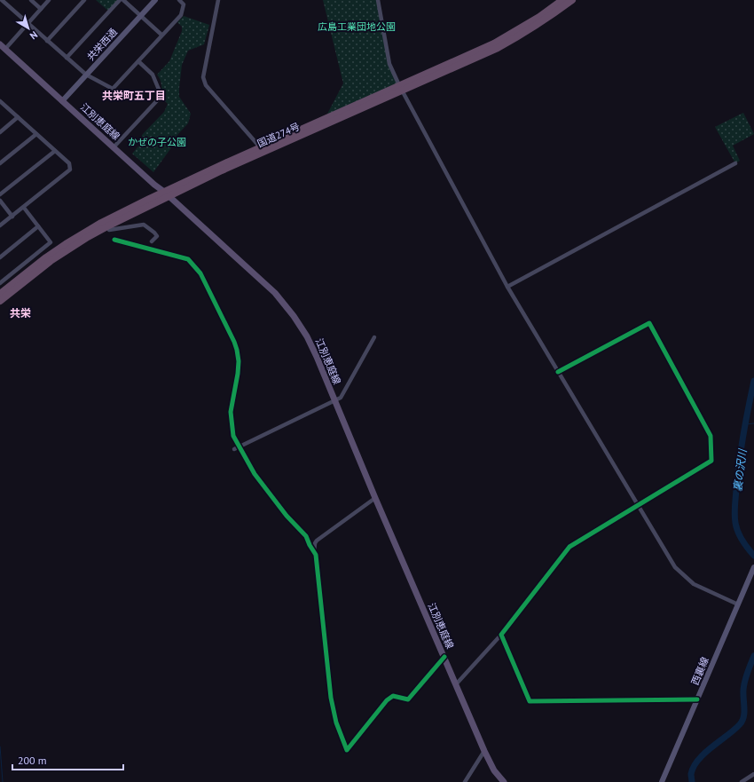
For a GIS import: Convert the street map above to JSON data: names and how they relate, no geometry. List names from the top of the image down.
{
  "streets": {
    "highway": ["国道274号"],
    "main road": ["江別恵庭線"],
    "street": ["共栄西通", "西裏線"]
  },
  "crossings": [
    ["共栄西通", "江別恵庭線"],
    ["江別恵庭線", "国道274号"]
  ],
  "districts": ["共栄町五丁目", "共栄"],
  "water": ["裏の沢川"],
  "parks": ["広島工業団地公園", "かぜの子公園"],
  "scale_bar": "200 m",
  "north": "bottom right"
}
